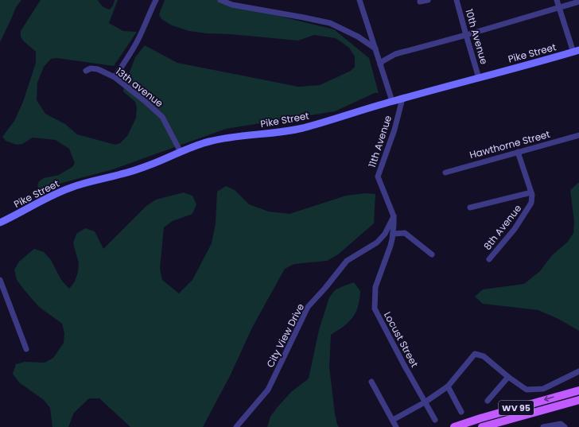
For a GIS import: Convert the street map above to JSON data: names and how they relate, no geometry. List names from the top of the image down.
{
  "streets": {
    "main road": ["Pike Street", "WV 95"],
    "street": [
      "10th Avenue",
      "13th avenue",
      "11th Avenue",
      "Hawthorne Street",
      "8th Avenue",
      "City View Drive",
      "Locust Street"
    ]
  },
  "crossings": [
    ["10th Avenue", "Pike Street"],
    ["Pike Street", "13th avenue"],
    ["Pike Street", "11th Avenue"],
    ["11th Avenue", "City View Drive"],
    ["11th Avenue", "Locust Street"],
    ["Hawthorne Street", "8th Avenue"]
  ]
}
